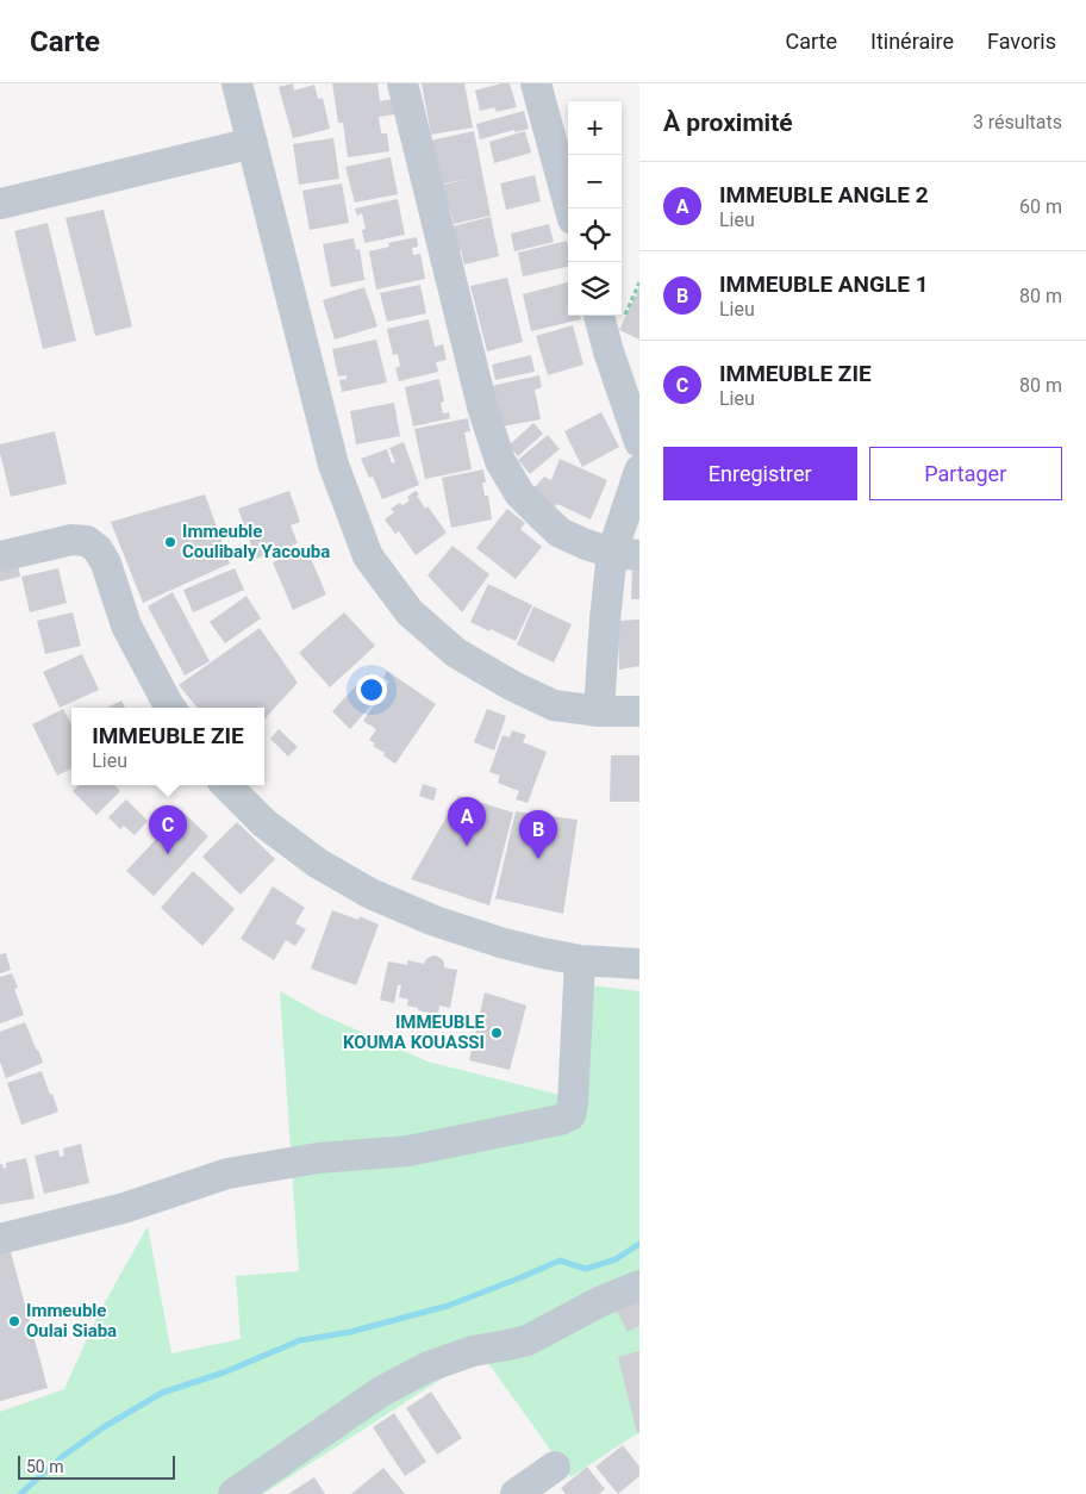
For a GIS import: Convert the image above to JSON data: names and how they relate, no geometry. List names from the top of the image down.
{
  "places": ["Immeuble Coulibaly Yacouba", "IMMEUBLE KOUMA KOUASSI", "Immeuble Oulai Siaba"],
  "scale_bar": "50 m",
  "page": {
    "header": "Carte",
    "nav": ["Carte", "Itinéraire", "Favoris"],
    "heading": ["À proximité", "3 résultats"],
    "map_buttons": ["+", "−"],
    "list": [
      {
        "mark": "A",
        "name": "IMMEUBLE ANGLE 2",
        "note": "Lieu",
        "value": "60 m"
      },
      {
        "mark": "B",
        "name": "IMMEUBLE ANGLE 1",
        "note": "Lieu",
        "value": "80 m"
      },
      {
        "mark": "C",
        "name": "IMMEUBLE ZIE",
        "note": "Lieu",
        "value": "80 m"
      }
    ],
    "buttons": ["Enregistrer", "Partager"],
    "popup": ["IMMEUBLE ZIE", "Lieu"],
    "pins": ["A", "C", "B"],
    "scale": "50 m"
  }
}
